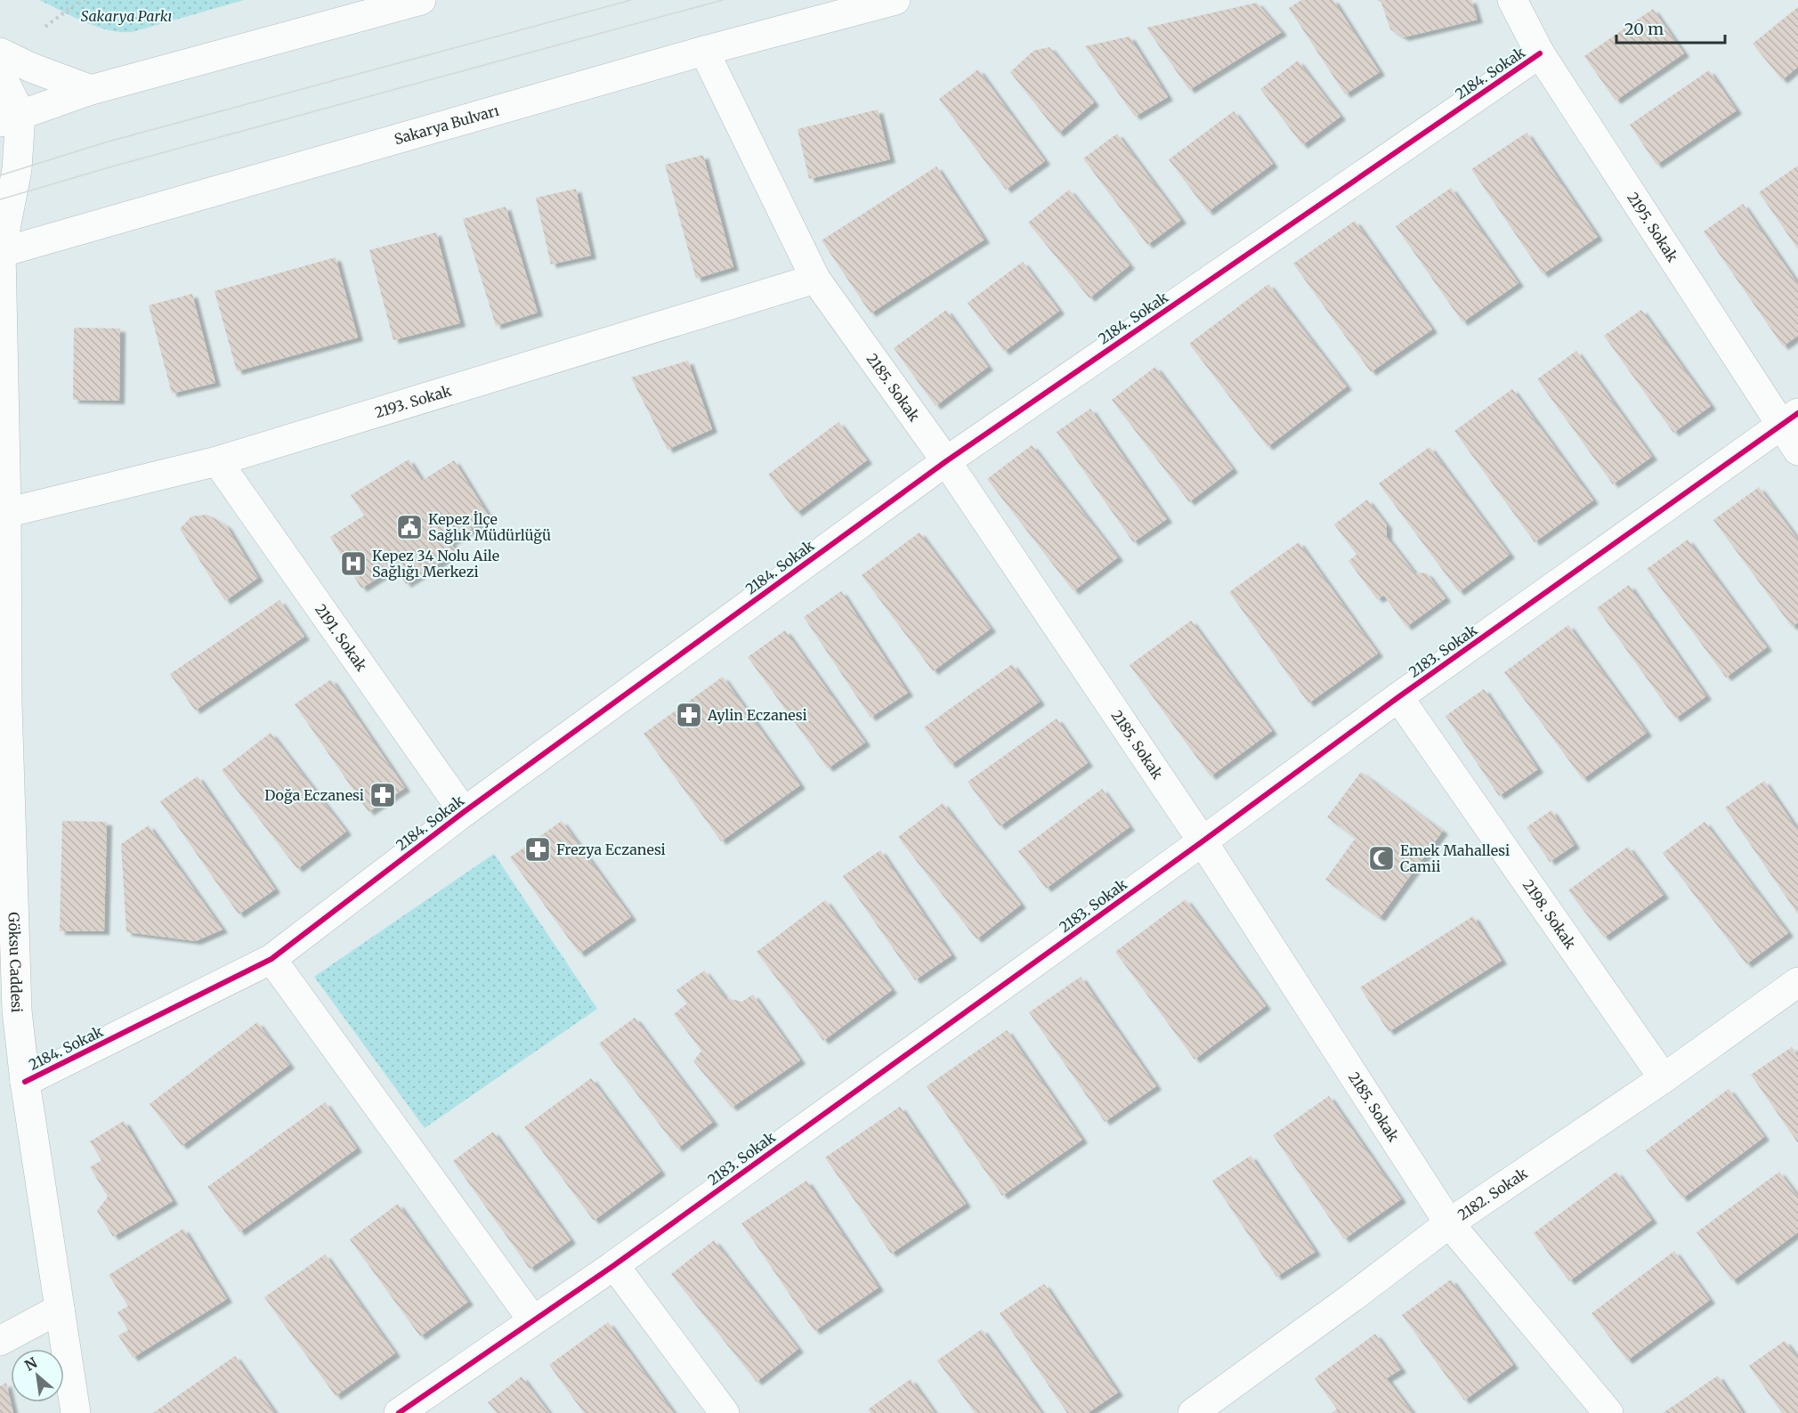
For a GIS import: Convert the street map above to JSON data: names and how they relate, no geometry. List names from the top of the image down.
{
  "streets": {
    "street": [
      "2184. Sokak",
      "Sakarya Bulvarı",
      "2195. Sokak",
      "2185. Sokak",
      "2193. Sokak",
      "2191. Sokak",
      "2183. Sokak",
      "2198. Sokak",
      "Göksu Caddesi",
      "2182. Sokak"
    ]
  },
  "crossings": [
    ["2184. Sokak", "2195. Sokak"],
    ["2184. Sokak", "2185. Sokak"],
    ["2184. Sokak", "2191. Sokak"],
    ["2184. Sokak", "Göksu Caddesi"],
    ["Sakarya Bulvarı", "2185. Sokak"],
    ["Sakarya Bulvarı", "Göksu Caddesi"],
    ["2195. Sokak", "2183. Sokak"],
    ["2185. Sokak", "2193. Sokak"],
    ["2185. Sokak", "2183. Sokak"],
    ["2185. Sokak", "2182. Sokak"],
    ["2193. Sokak", "2191. Sokak"],
    ["2193. Sokak", "Göksu Caddesi"],
    ["2183. Sokak", "2198. Sokak"],
    ["2198. Sokak", "2182. Sokak"]
  ],
  "parks": ["Sakarya Parkı"],
  "places": {
    "public building": ["Kepez İlçe Sağlık Müdürlüğü"],
    "hospital": ["Kepez 34 Nolu Aile Sağlığı Merkezi"],
    "pharmacy": ["Aylin Eczanesi", "Doğa Eczanesi", "Frezya Eczanesi"],
    "mosque": ["Emek Mahallesi Camii"]
  },
  "scale_bar": "20 m",
  "north": "top left"
}
